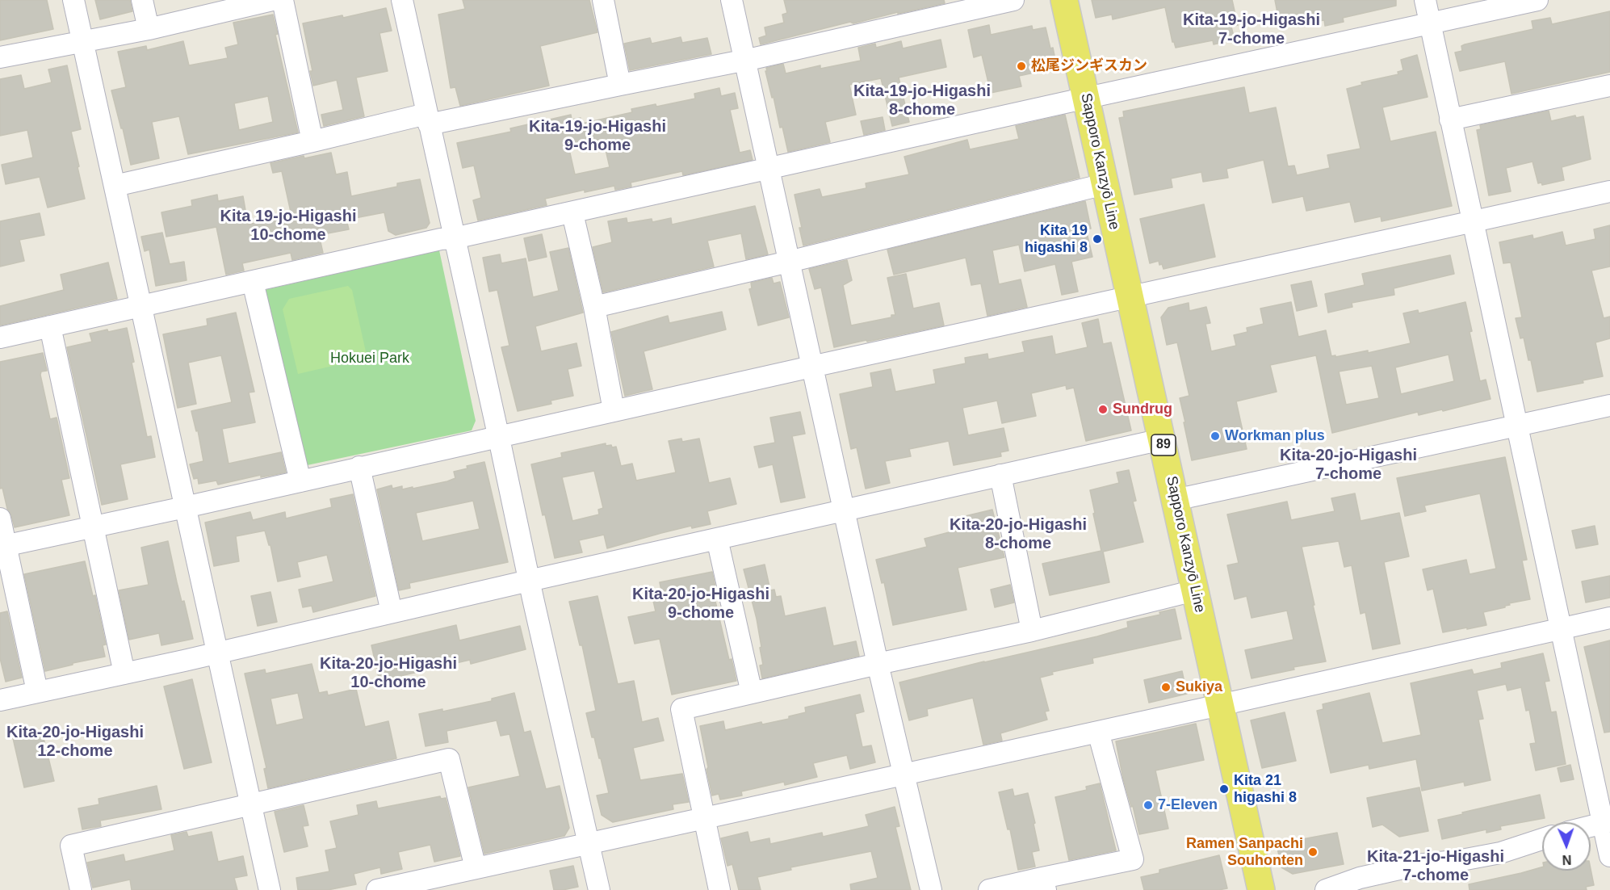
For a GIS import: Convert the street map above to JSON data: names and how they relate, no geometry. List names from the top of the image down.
{
  "streets": {
    "main road": ["Sapporo Kanzyō Line", "89"]
  },
  "districts": [
    "Kita-19-jo-Higashi 7-chome",
    "Kita-19-jo-Higashi 8-chome",
    "Kita-19-jo-Higashi 9-chome",
    "Kita 19-jo-Higashi 10-chome",
    "Kita-20-jo-Higashi 7-chome",
    "Kita-20-jo-Higashi 8-chome",
    "Kita-20-jo-Higashi 9-chome",
    "Kita-20-jo-Higashi 10-chome",
    "Kita-20-jo-Higashi 12-chome",
    "Kita-21-jo-Higashi 7-chome"
  ],
  "parks": ["Hokuei Park"],
  "places": [
    "松尾ジンギスカン",
    "Kita 19 higashi 8",
    "Sundrug",
    "Workman plus",
    "Sukiya",
    "Kita 21 higashi 8",
    "7-Eleven",
    "Ramen Sanpachi Souhonten"
  ],
  "north": "bottom"
}
